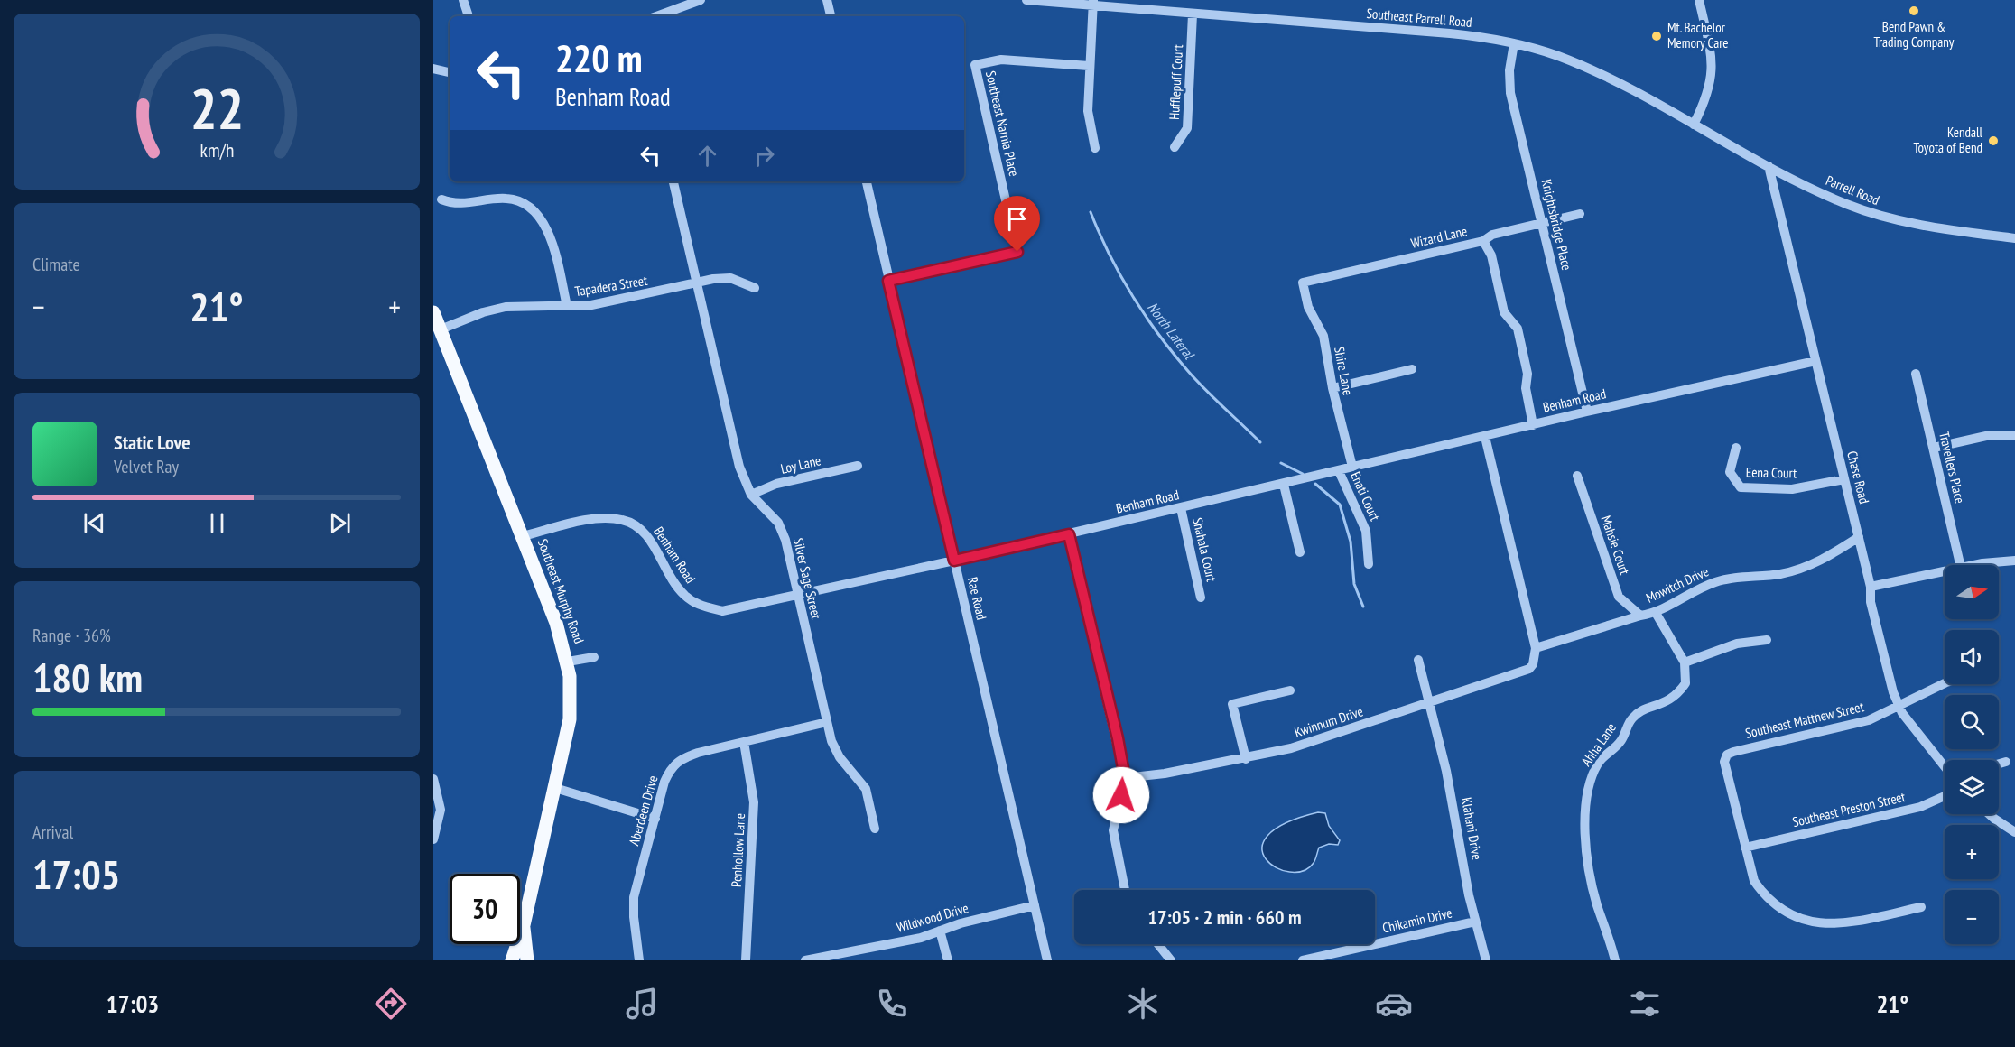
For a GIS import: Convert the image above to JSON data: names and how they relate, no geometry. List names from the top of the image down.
{
  "streets": {
    "main road": ["Southeast Murphy Road"],
    "street": [
      "Southeast Parrell Road",
      "Hufflepuff Court",
      "Southeast Narnia Place",
      "Parrell Road",
      "Knightsbridge Place",
      "Wizard Lane",
      "Tapadera Street",
      "Shire Lane",
      "Benham Road",
      "Loy Lane",
      "Travellers Place",
      "Eena Court",
      "Chase Road",
      "Enati Court",
      "Mahsie Court",
      "Shahala Court",
      "Silver Sage Street",
      "Mowitch Drive",
      "Rae Road",
      "Southeast Matthew Street",
      "Kwinnum Drive",
      "Ahha Lane",
      "Southeast Preston Street",
      "Aberdeen Drive",
      "Klahani Drive",
      "Penhollow Lane",
      "Wildwood Drive",
      "Chikamin Drive"
    ]
  },
  "crossings": [
    ["Southeast Parrell Road", "Hufflepuff Court"],
    ["Southeast Parrell Road", "Parrell Road"],
    ["Southeast Parrell Road", "Knightsbridge Place"],
    ["Southeast Narnia Place", "Rae Road"],
    ["Parrell Road", "Chase Road"],
    ["Knightsbridge Place", "Wizard Lane"],
    ["Knightsbridge Place", "Benham Road"],
    ["Wizard Lane", "Shire Lane"],
    ["Tapadera Street", "Silver Sage Street"],
    ["Tapadera Street", "Southeast Murphy Road"],
    ["Shire Lane", "Benham Road"],
    ["Benham Road", "Chase Road"],
    ["Benham Road", "Enati Court"],
    ["Benham Road", "Shahala Court"],
    ["Benham Road", "Silver Sage Street"],
    ["Benham Road", "Southeast Murphy Road"],
    ["Benham Road", "Rae Road"],
    ["Loy Lane", "Silver Sage Street"],
    ["Eena Court", "Chase Road"],
    ["Chase Road", "Mowitch Drive"],
    ["Chase Road", "Southeast Matthew Street"],
    ["Mahsie Court", "Mowitch Drive"],
    ["Silver Sage Street", "Aberdeen Drive"],
    ["Mowitch Drive", "Kwinnum Drive"],
    ["Rae Road", "Wildwood Drive"],
    ["Southeast Matthew Street", "Southeast Preston Street"],
    ["Kwinnum Drive", "Klahani Drive"],
    ["Aberdeen Drive", "Penhollow Lane"],
    ["Klahani Drive", "Chikamin Drive"]
  ],
  "water": ["North Lateral"],
  "places": ["Bend Pawn & Trading Company", "Mt. Bachelor Memory Care", "Kendall Toyota of Bend"],
  "north": "right",
  "page": {
    "turn": ["220 m", "Benham Road"],
    "tile": [
      "Climate",
      ["Range · 36%", "180 km"],
      ["Arrival", "17:05"]
    ],
    "heat": ["−", "21°", "+"],
    "song": ["Static Love", "Velvet Ray"],
    "map_buttons": ["+", "−"],
    "limit": "30",
    "trip": "17:05 · 2 min · 660 m",
    "tabs": ["17:03", "21°"],
    "gauge": ["22", "km/h"]
  }
}
